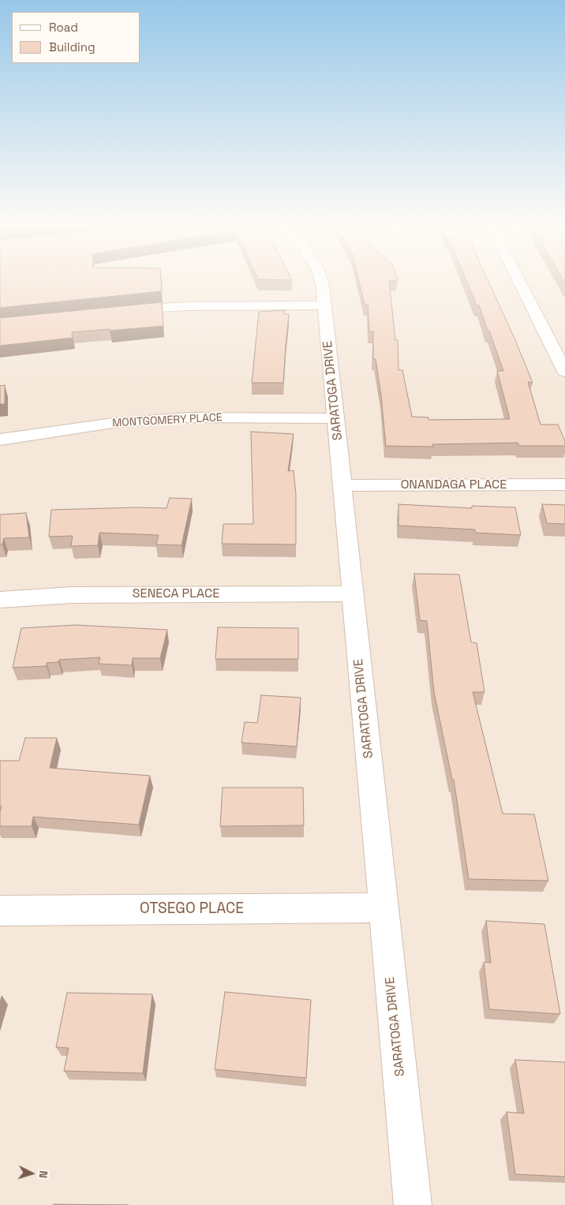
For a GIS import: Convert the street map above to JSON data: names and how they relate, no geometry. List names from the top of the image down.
{
  "streets": {
    "street": [
      "SARATOGA DRIVE",
      "MONTGOMERY PLACE",
      "ONANDAGA PLACE",
      "SENECA PLACE",
      "OTSEGO PLACE"
    ]
  },
  "crossings": [
    ["SARATOGA DRIVE", "MONTGOMERY PLACE"],
    ["SARATOGA DRIVE", "ONANDAGA PLACE"],
    ["SARATOGA DRIVE", "SENECA PLACE"],
    ["SARATOGA DRIVE", "OTSEGO PLACE"]
  ],
  "legend": ["Road", "Building"],
  "north": "right"
}
